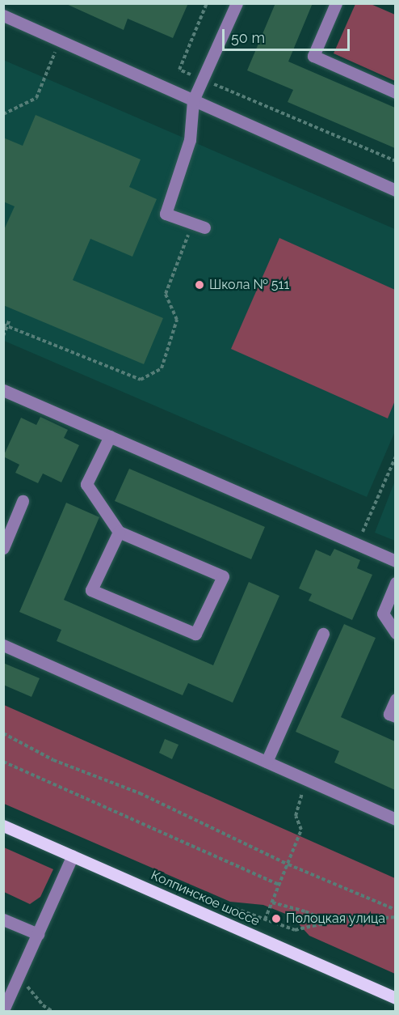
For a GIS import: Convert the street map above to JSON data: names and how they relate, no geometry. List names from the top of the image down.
{
  "streets": {
    "main road": ["Колпинское шоссе"]
  },
  "places": ["Школа № 511", "Полоцкая улица"],
  "scale_bar": "50 m"
}
